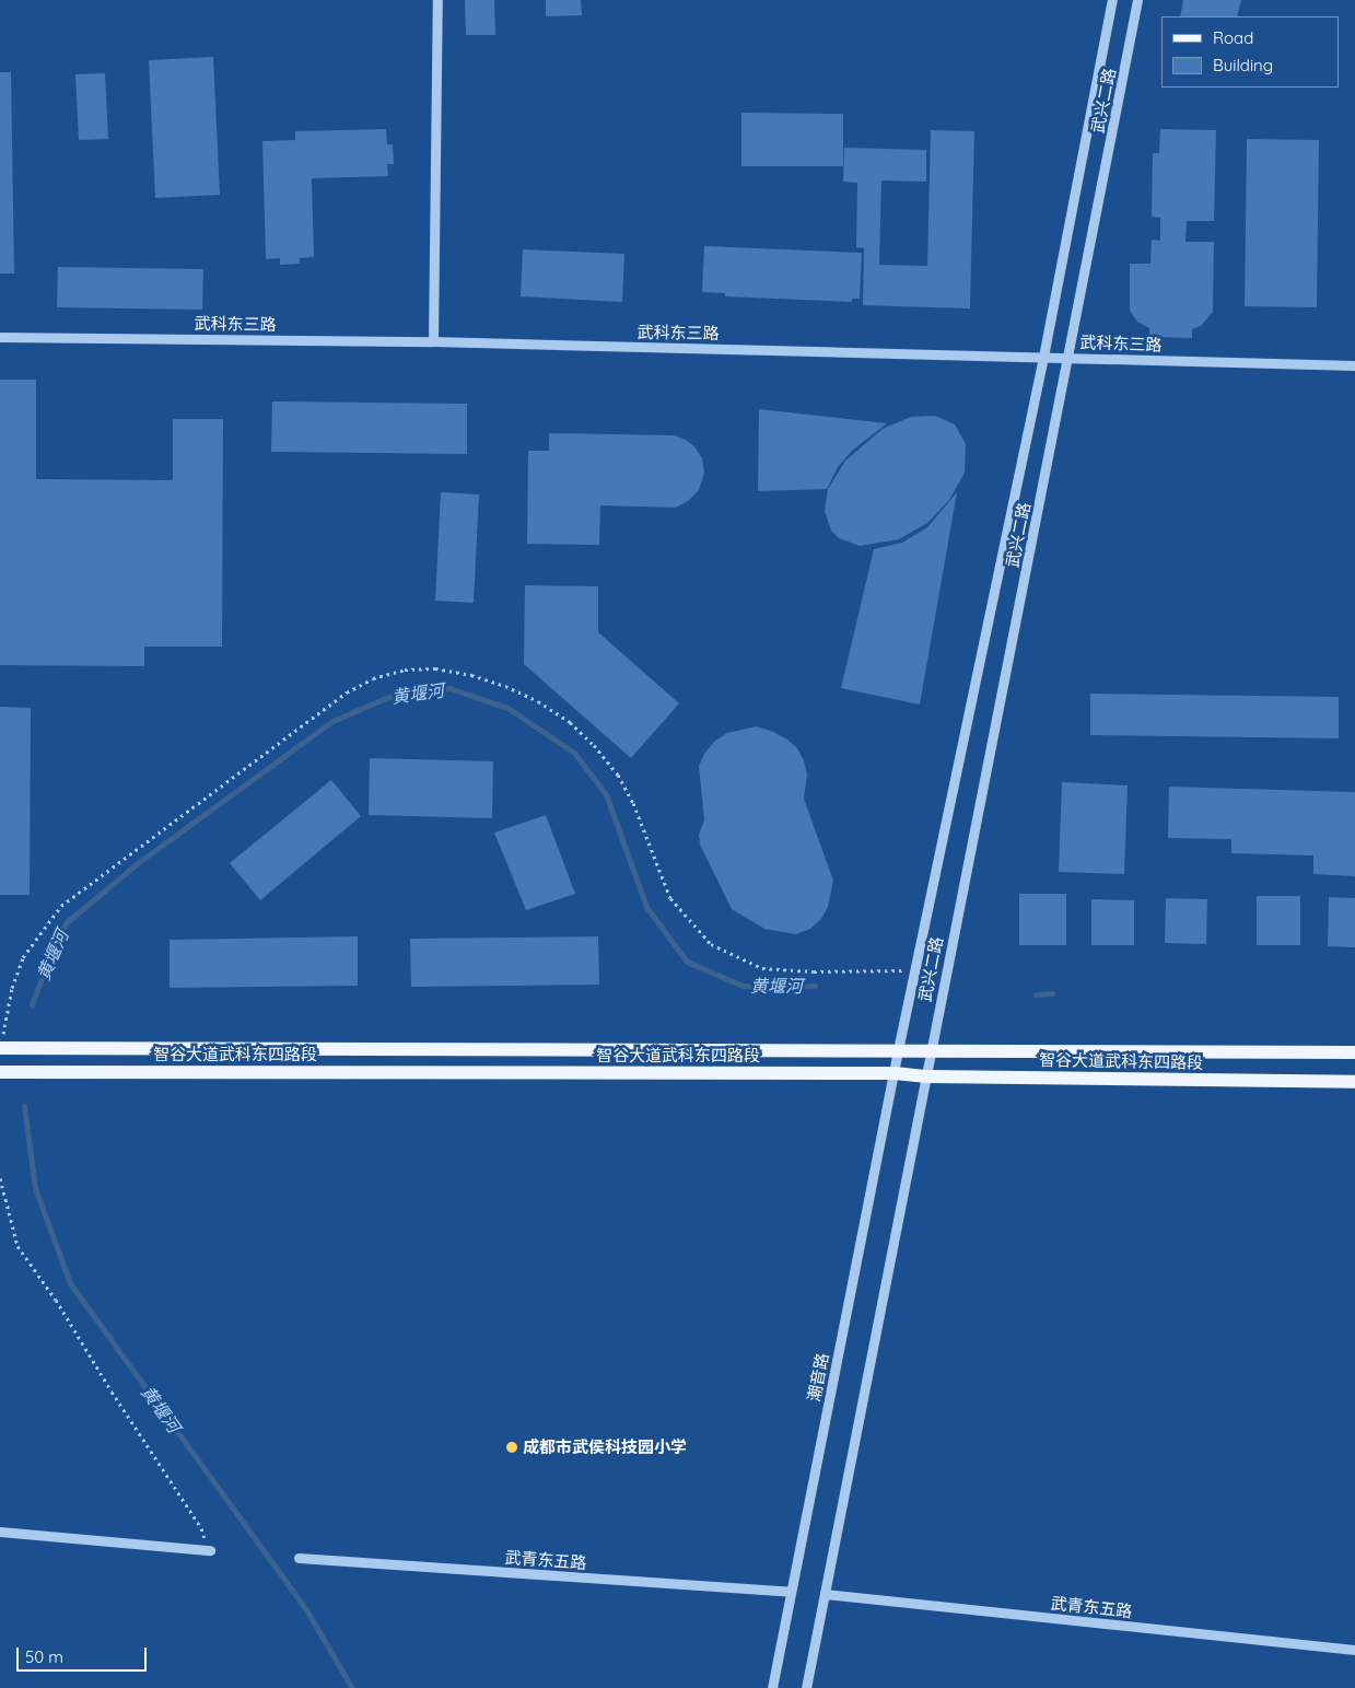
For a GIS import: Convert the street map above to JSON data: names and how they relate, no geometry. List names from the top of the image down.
{
  "streets": {
    "main road": ["智谷大道武科东四路段"],
    "street": [
      "武兴二路",
      "武科东三路",
      "潮音路",
      "武青东五路"
    ]
  },
  "crossings": [
    ["武兴二路", "武科东三路"],
    ["武兴二路", "智谷大道武科东四路段"],
    ["武科东三路", "潮音路"],
    ["智谷大道武科东四路段", "潮音路"],
    ["潮音路", "武青东五路"]
  ],
  "water": ["黄堰河"],
  "places": ["成都市武侯科技园小学"],
  "legend": ["Road", "Building"],
  "scale_bar": "50 m"
}
